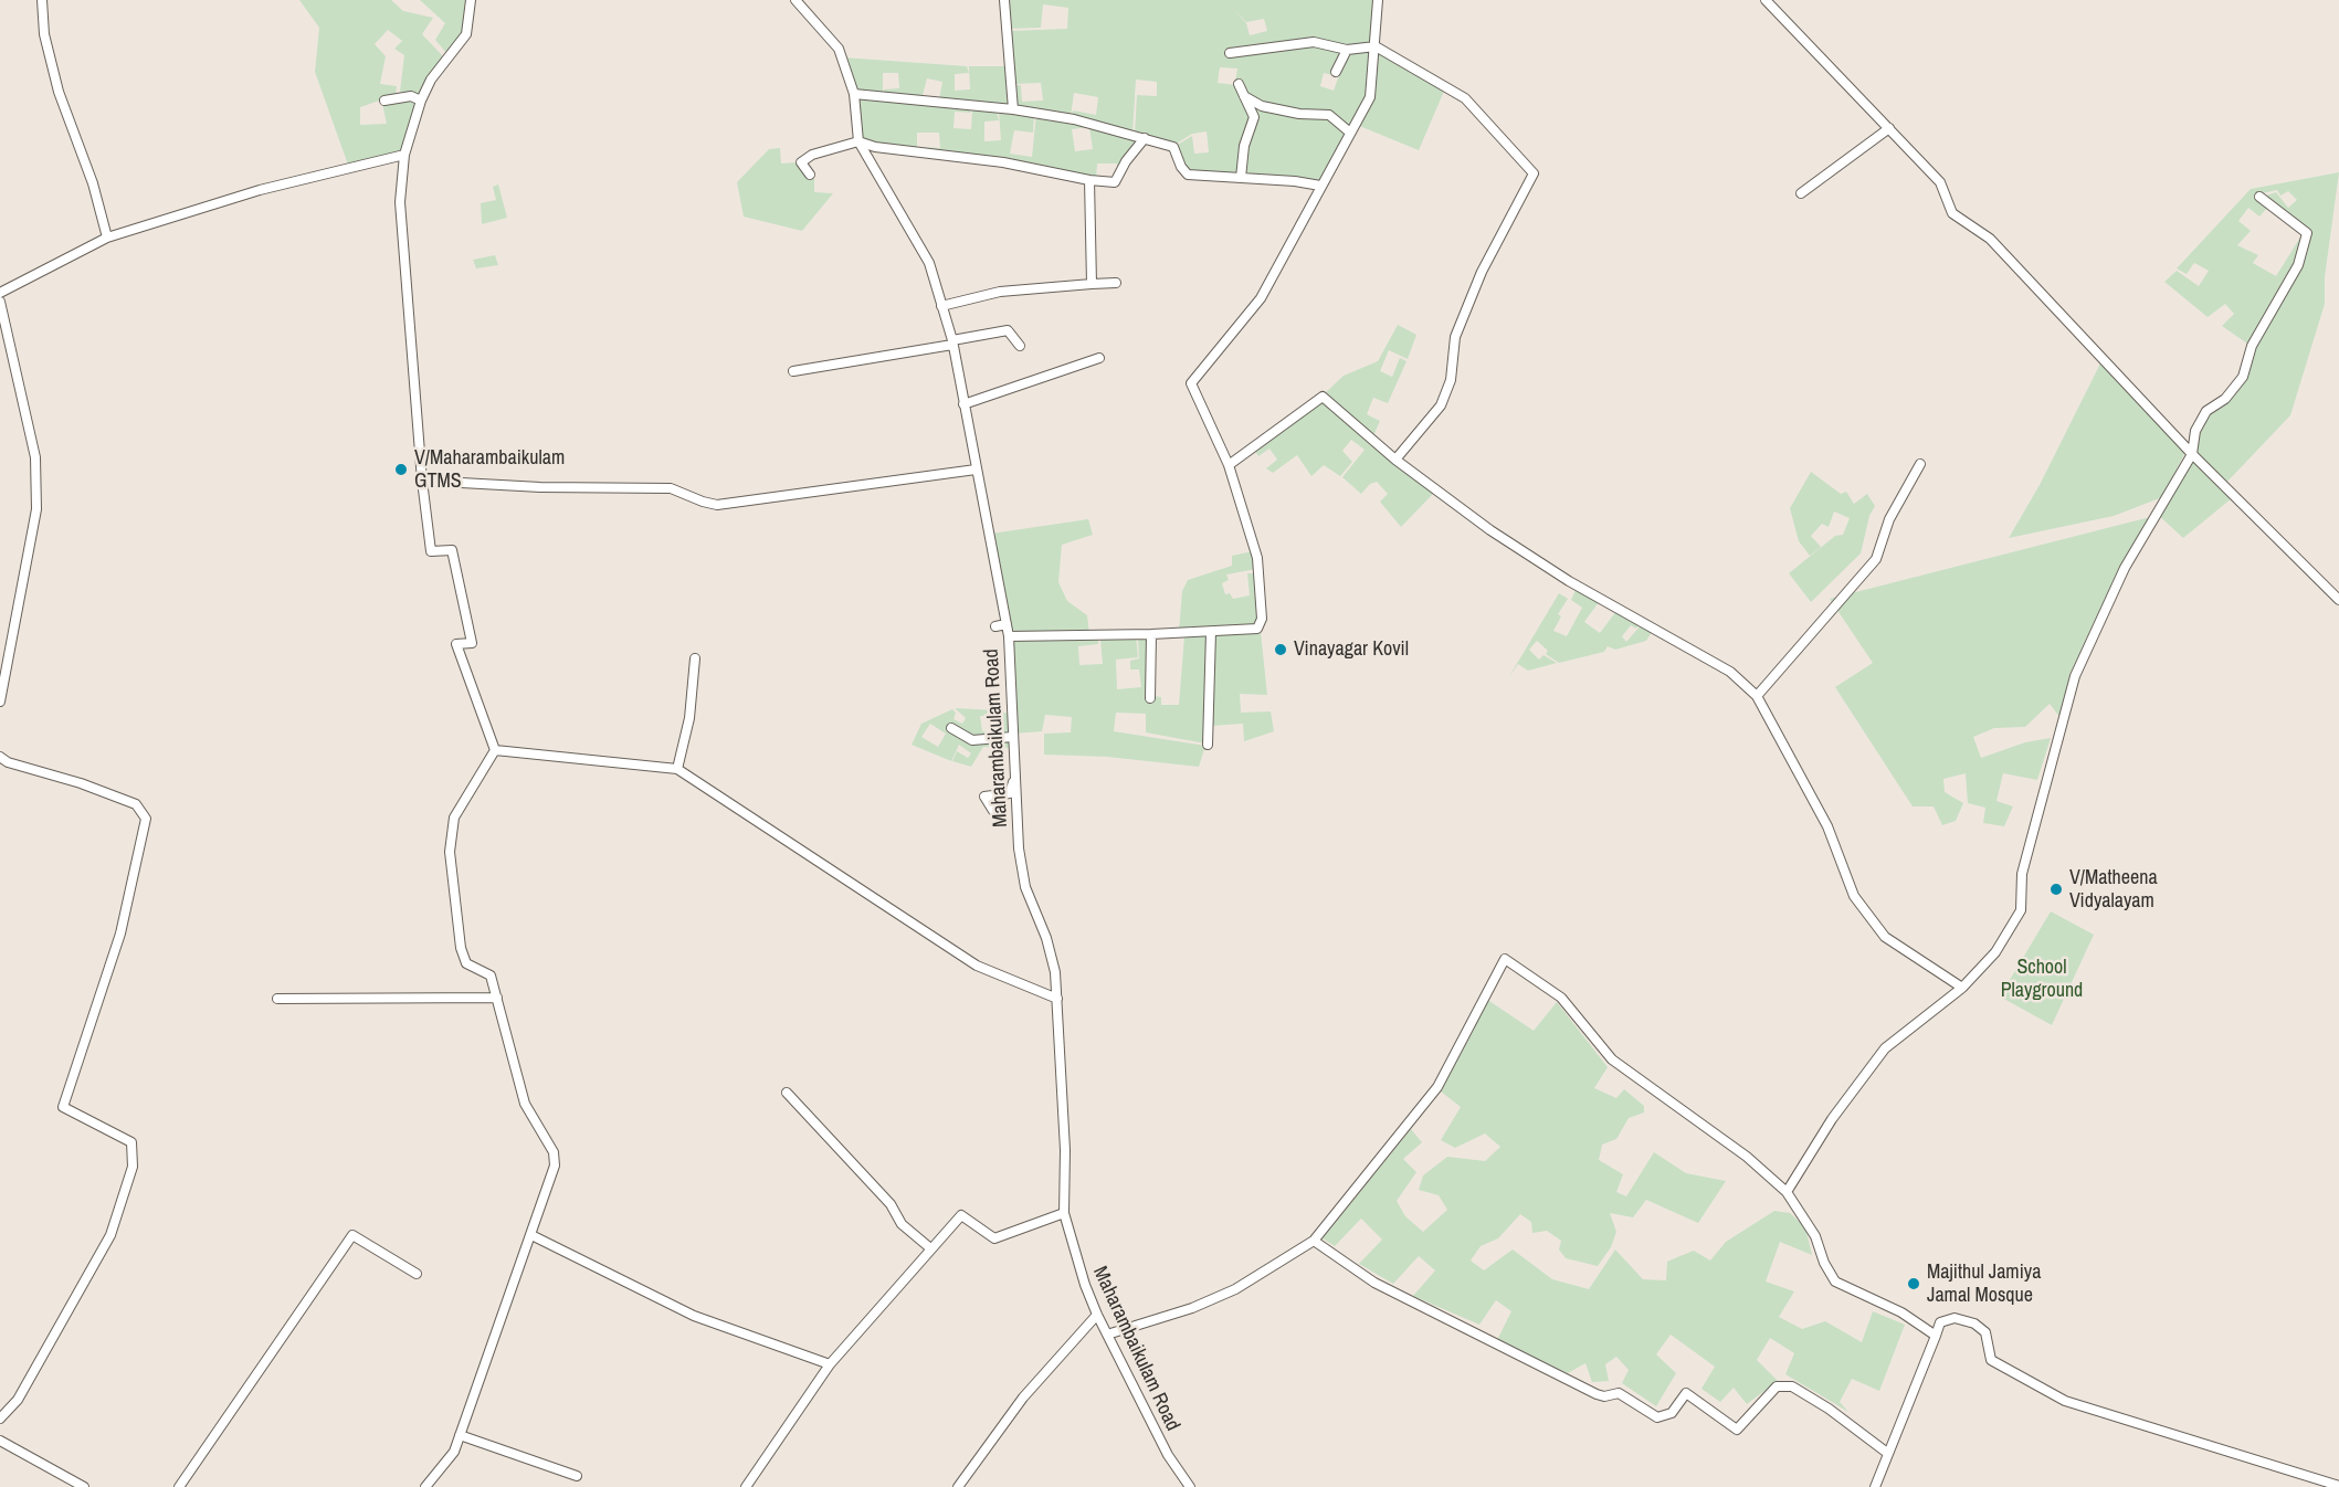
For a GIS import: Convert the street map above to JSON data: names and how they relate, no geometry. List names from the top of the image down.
{
  "streets": {
    "street": ["Maharambaikulam Road"]
  },
  "parks": ["School Playground"],
  "places": [
    "V/Maharambaikulam GTMS",
    "Vinayagar Kovil",
    "V/Matheena Vidyalayam",
    "Majithul Jamiya Jamal Mosque"
  ]
}
